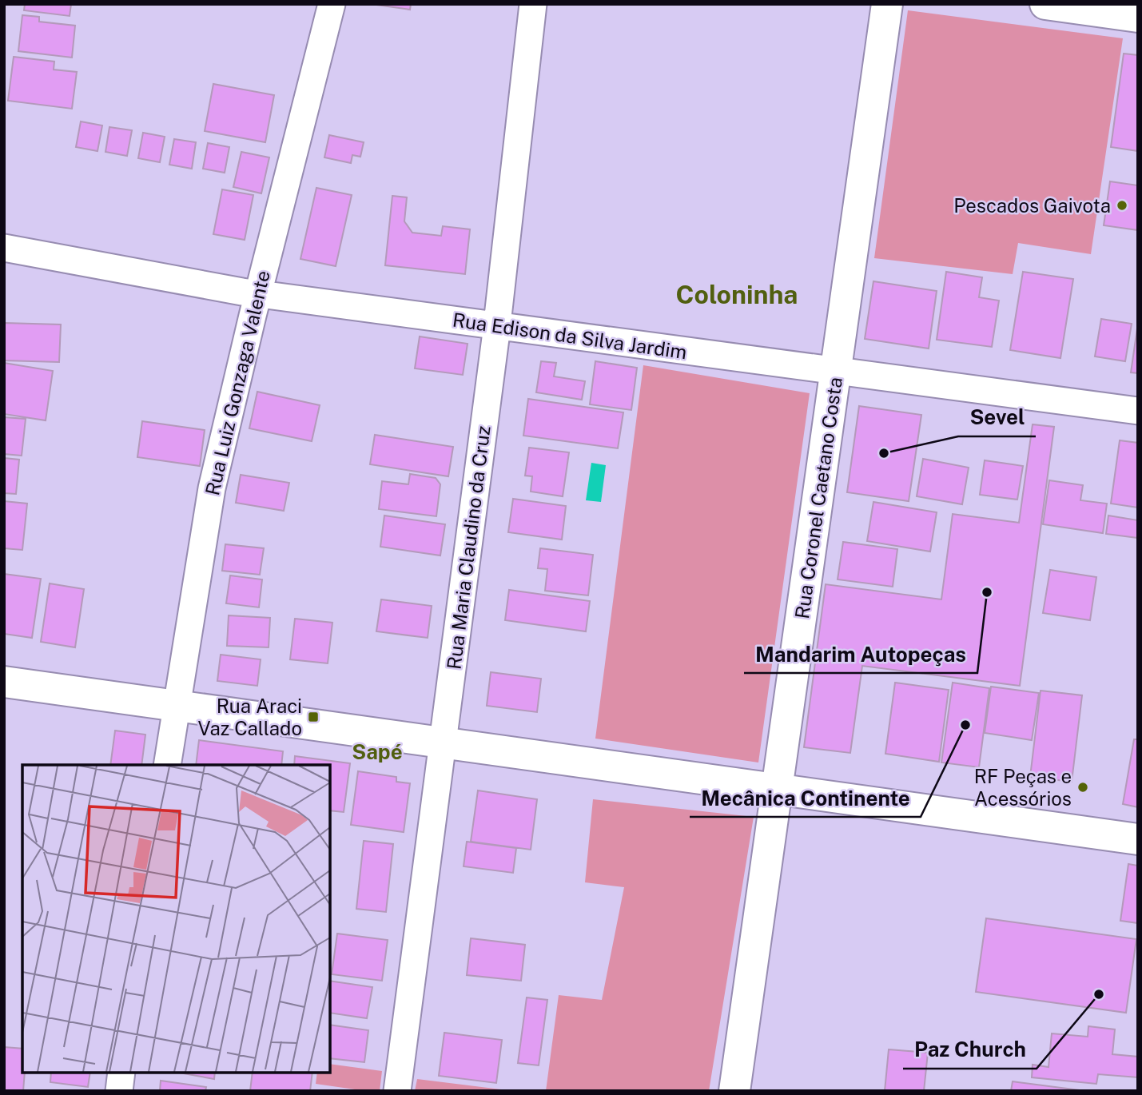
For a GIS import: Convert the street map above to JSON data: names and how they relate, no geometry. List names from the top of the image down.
{
  "streets": {
    "street": [
      "Rua Edison da Silva Jardim",
      "Rua Luiz Gonzaga Valente",
      "Rua Coronel Caetano Costa",
      "Rua Maria Claudino da Cruz"
    ]
  },
  "crossings": [
    ["Rua Edison da Silva Jardim", "Rua Luiz Gonzaga Valente"],
    ["Rua Edison da Silva Jardim", "Rua Coronel Caetano Costa"],
    ["Rua Edison da Silva Jardim", "Rua Maria Claudino da Cruz"]
  ],
  "districts": ["Coloninha", "Sapé"],
  "places": {
    "other": [
      "Pescados Gaivota",
      "Sevel",
      "Mandarim Autopeças",
      "Mecânica Continente",
      "RF Peças e Acessórios",
      "Paz Church"
    ],
    "transit": ["Rua Araci Vaz Callado"]
  }
}
